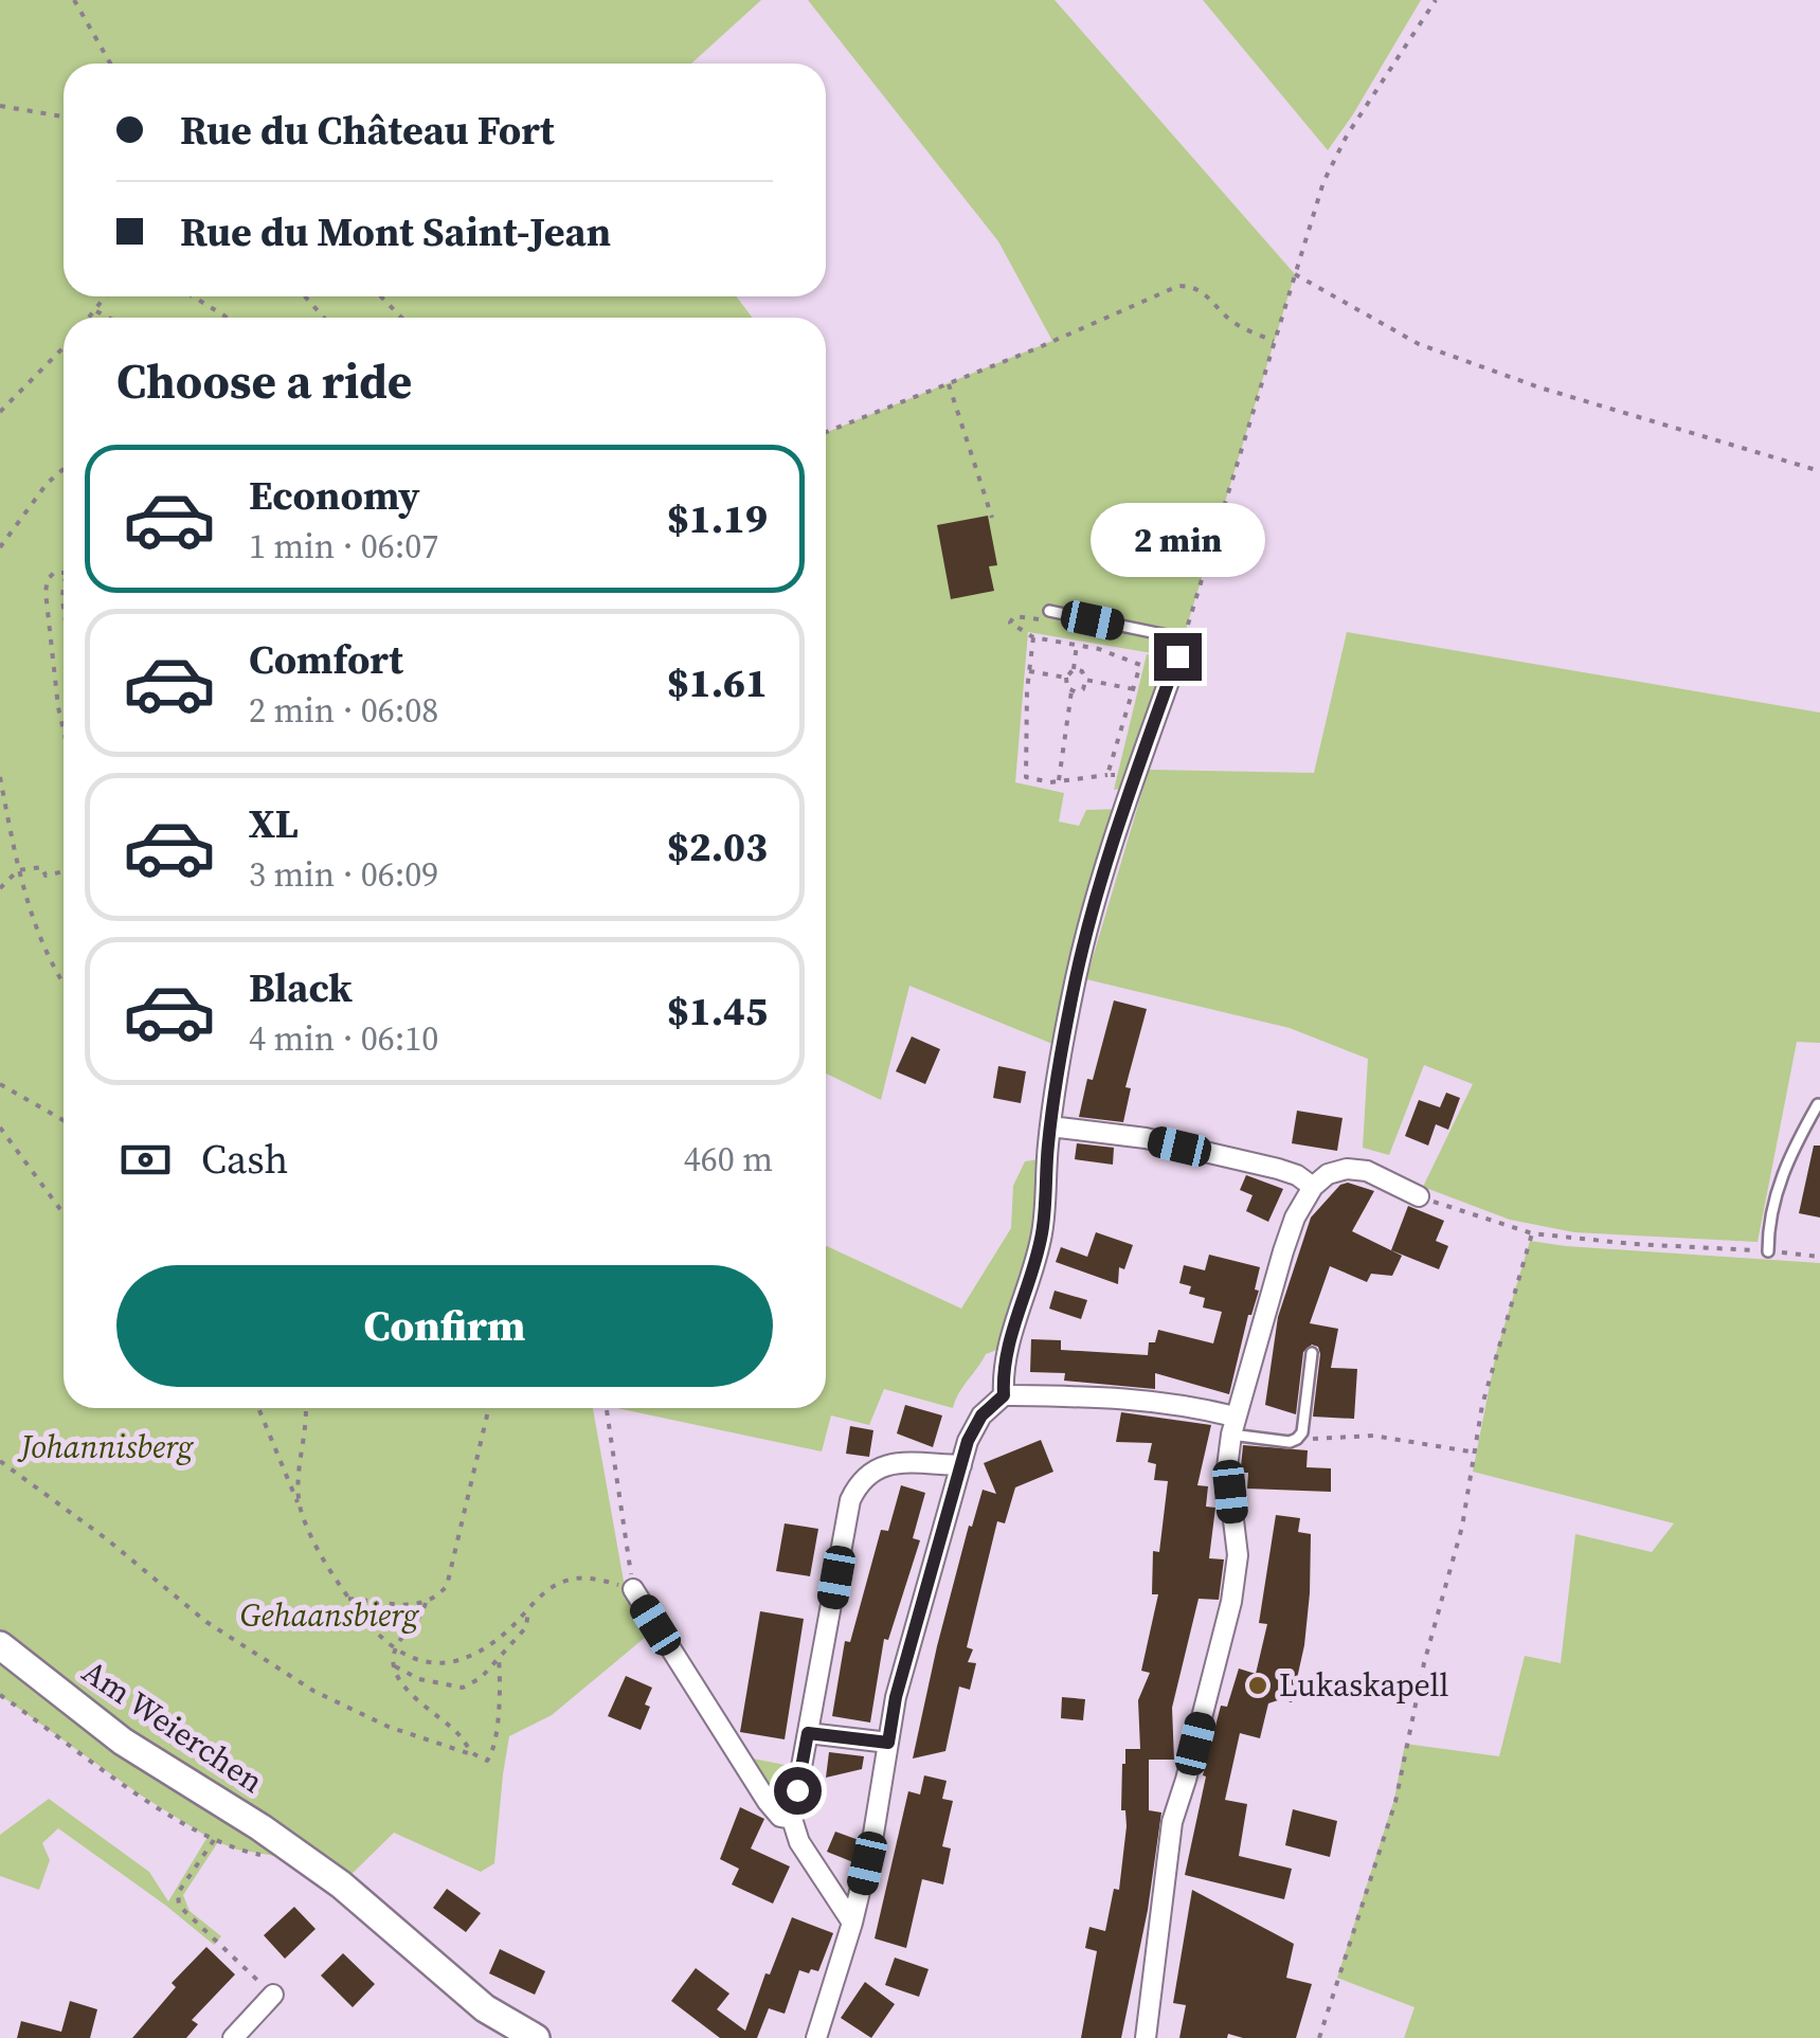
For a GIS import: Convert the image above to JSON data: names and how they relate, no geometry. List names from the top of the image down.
{
  "streets": {
    "main road": ["Am Weierchen"]
  },
  "parks": ["Johannisberg", "Gehaansbierg"],
  "places": ["Lukaskapell"],
  "page": {
    "banner": ["Rue du Château Fort", "Rue du Mont Saint-Jean"],
    "heading": "Choose a ride",
    "list": [
      {
        "name": "Economy",
        "note": "1 min · 06:07",
        "value": "$1.19"
      },
      {
        "name": "Comfort",
        "note": "2 min · 06:08",
        "value": "$1.61"
      },
      {
        "name": "XL",
        "note": "3 min · 06:09",
        "value": "$2.03"
      },
      {
        "name": "Black",
        "note": "4 min · 06:10",
        "value": "$1.45"
      }
    ],
    "bubble": "2 min",
    "pay": ["Cash", "460 m"],
    "buttons": "Confirm"
  }
}
